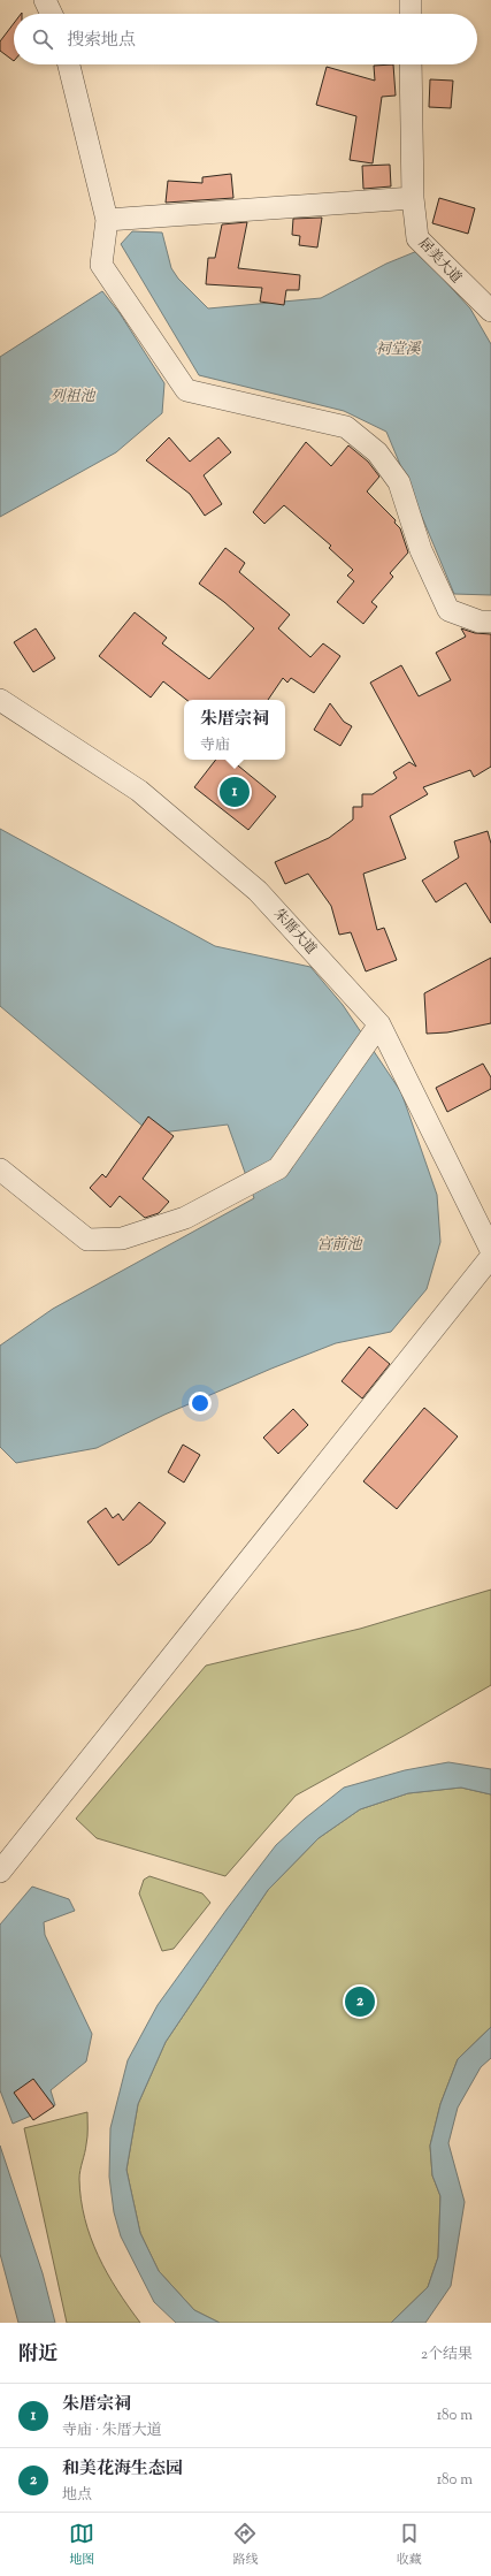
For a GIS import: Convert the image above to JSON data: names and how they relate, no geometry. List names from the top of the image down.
{
  "streets": {
    "street": ["居美大道", "朱厝大道"]
  },
  "water": ["祠堂溪", "列祖池", "宫前池"],
  "page": {
    "search": "搜索地点",
    "popup": ["朱厝宗祠", "寺庙"],
    "pins": ["1", "2"],
    "heading": ["附近", "2个结果"],
    "list": [
      {
        "mark": "1",
        "name": "朱厝宗祠",
        "note": "寺庙 · 朱厝大道",
        "value": "180 m"
      },
      {
        "mark": "2",
        "name": "和美花海生态园",
        "note": "地点",
        "value": "180 m"
      }
    ],
    "nav": ["地图", "路线", "收藏"]
  }
}
